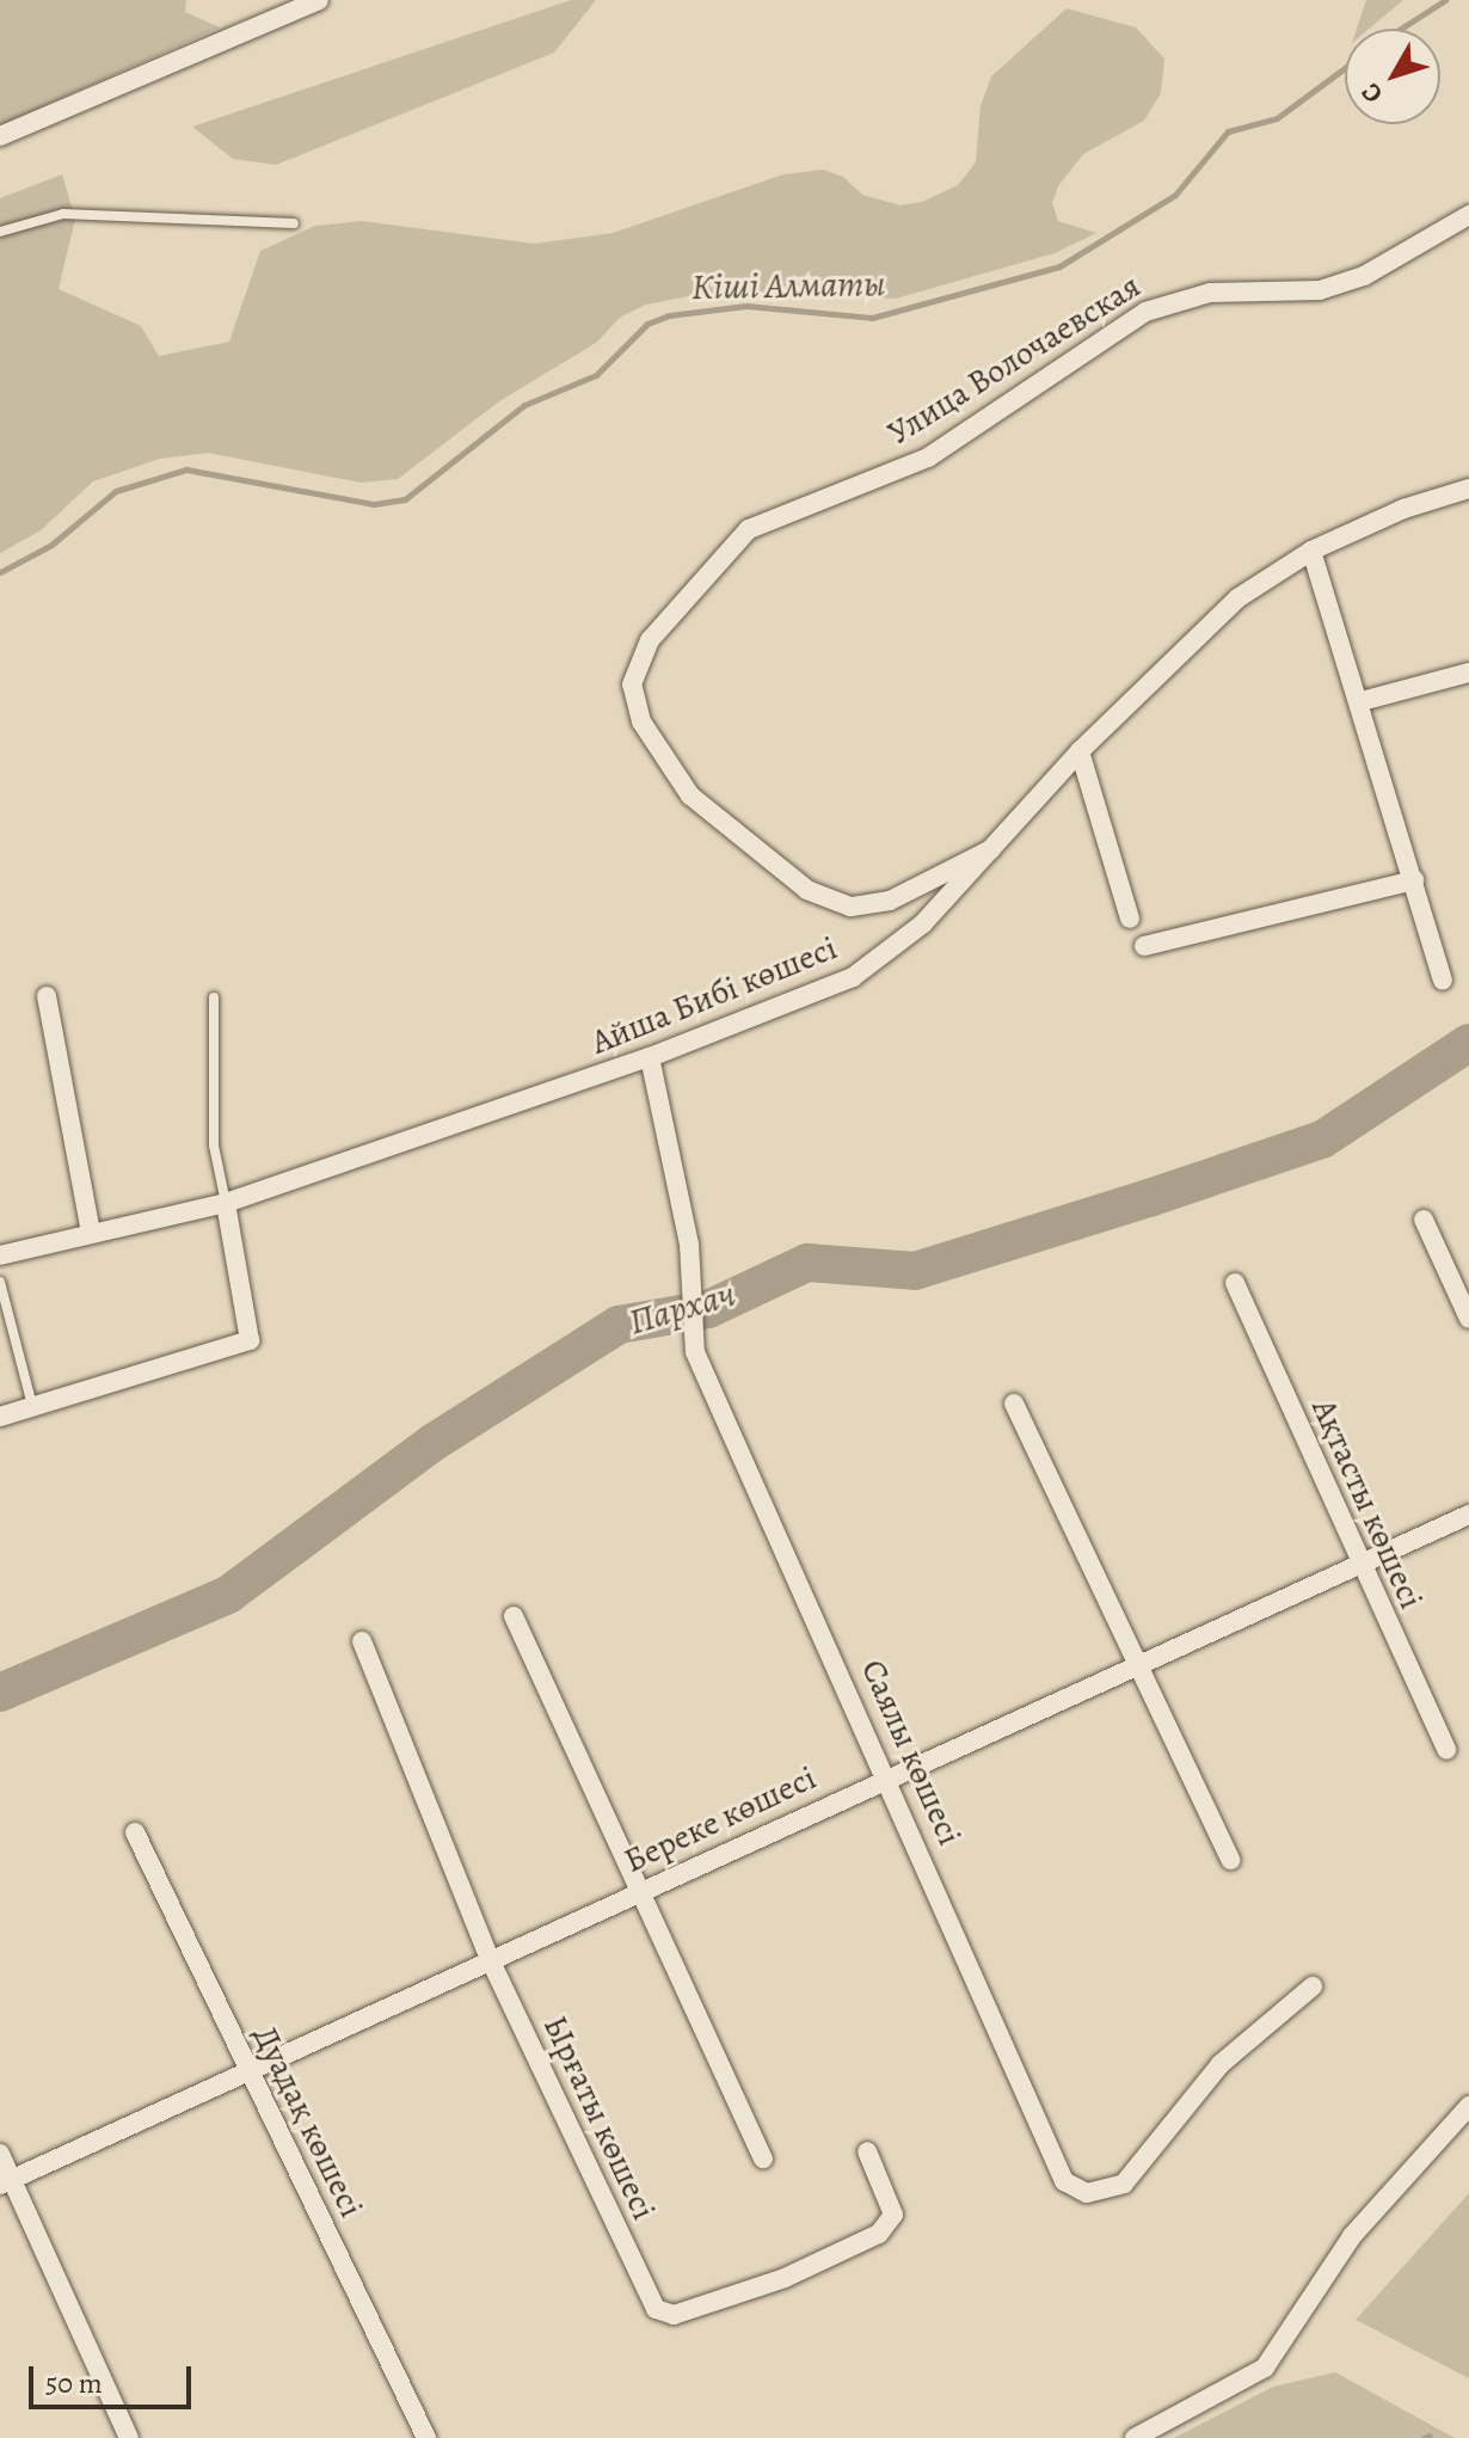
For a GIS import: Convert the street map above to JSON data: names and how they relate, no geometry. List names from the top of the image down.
{
  "streets": {
    "street": [
      "Улица Волочаевская",
      "Айша Бибі көшесі",
      "Ақтасты көшесі",
      "Саялы көшесі",
      "Береке көшесі",
      "Ырғаты көшесі",
      "Дуадақ көшесі"
    ]
  },
  "crossings": [
    ["Улица Волочаевская", "Айша Бибі көшесі"],
    ["Айша Бибі көшесі", "Саялы көшесі"],
    ["Ақтасты көшесі", "Береке көшесі"],
    ["Саялы көшесі", "Береке көшесі"],
    ["Береке көшесі", "Ырғаты көшесі"],
    ["Береке көшесі", "Дуадақ көшесі"]
  ],
  "water": ["Кіші Алматы", "Пархач"],
  "scale_bar": "50 m",
  "north": "bottom left"
}
